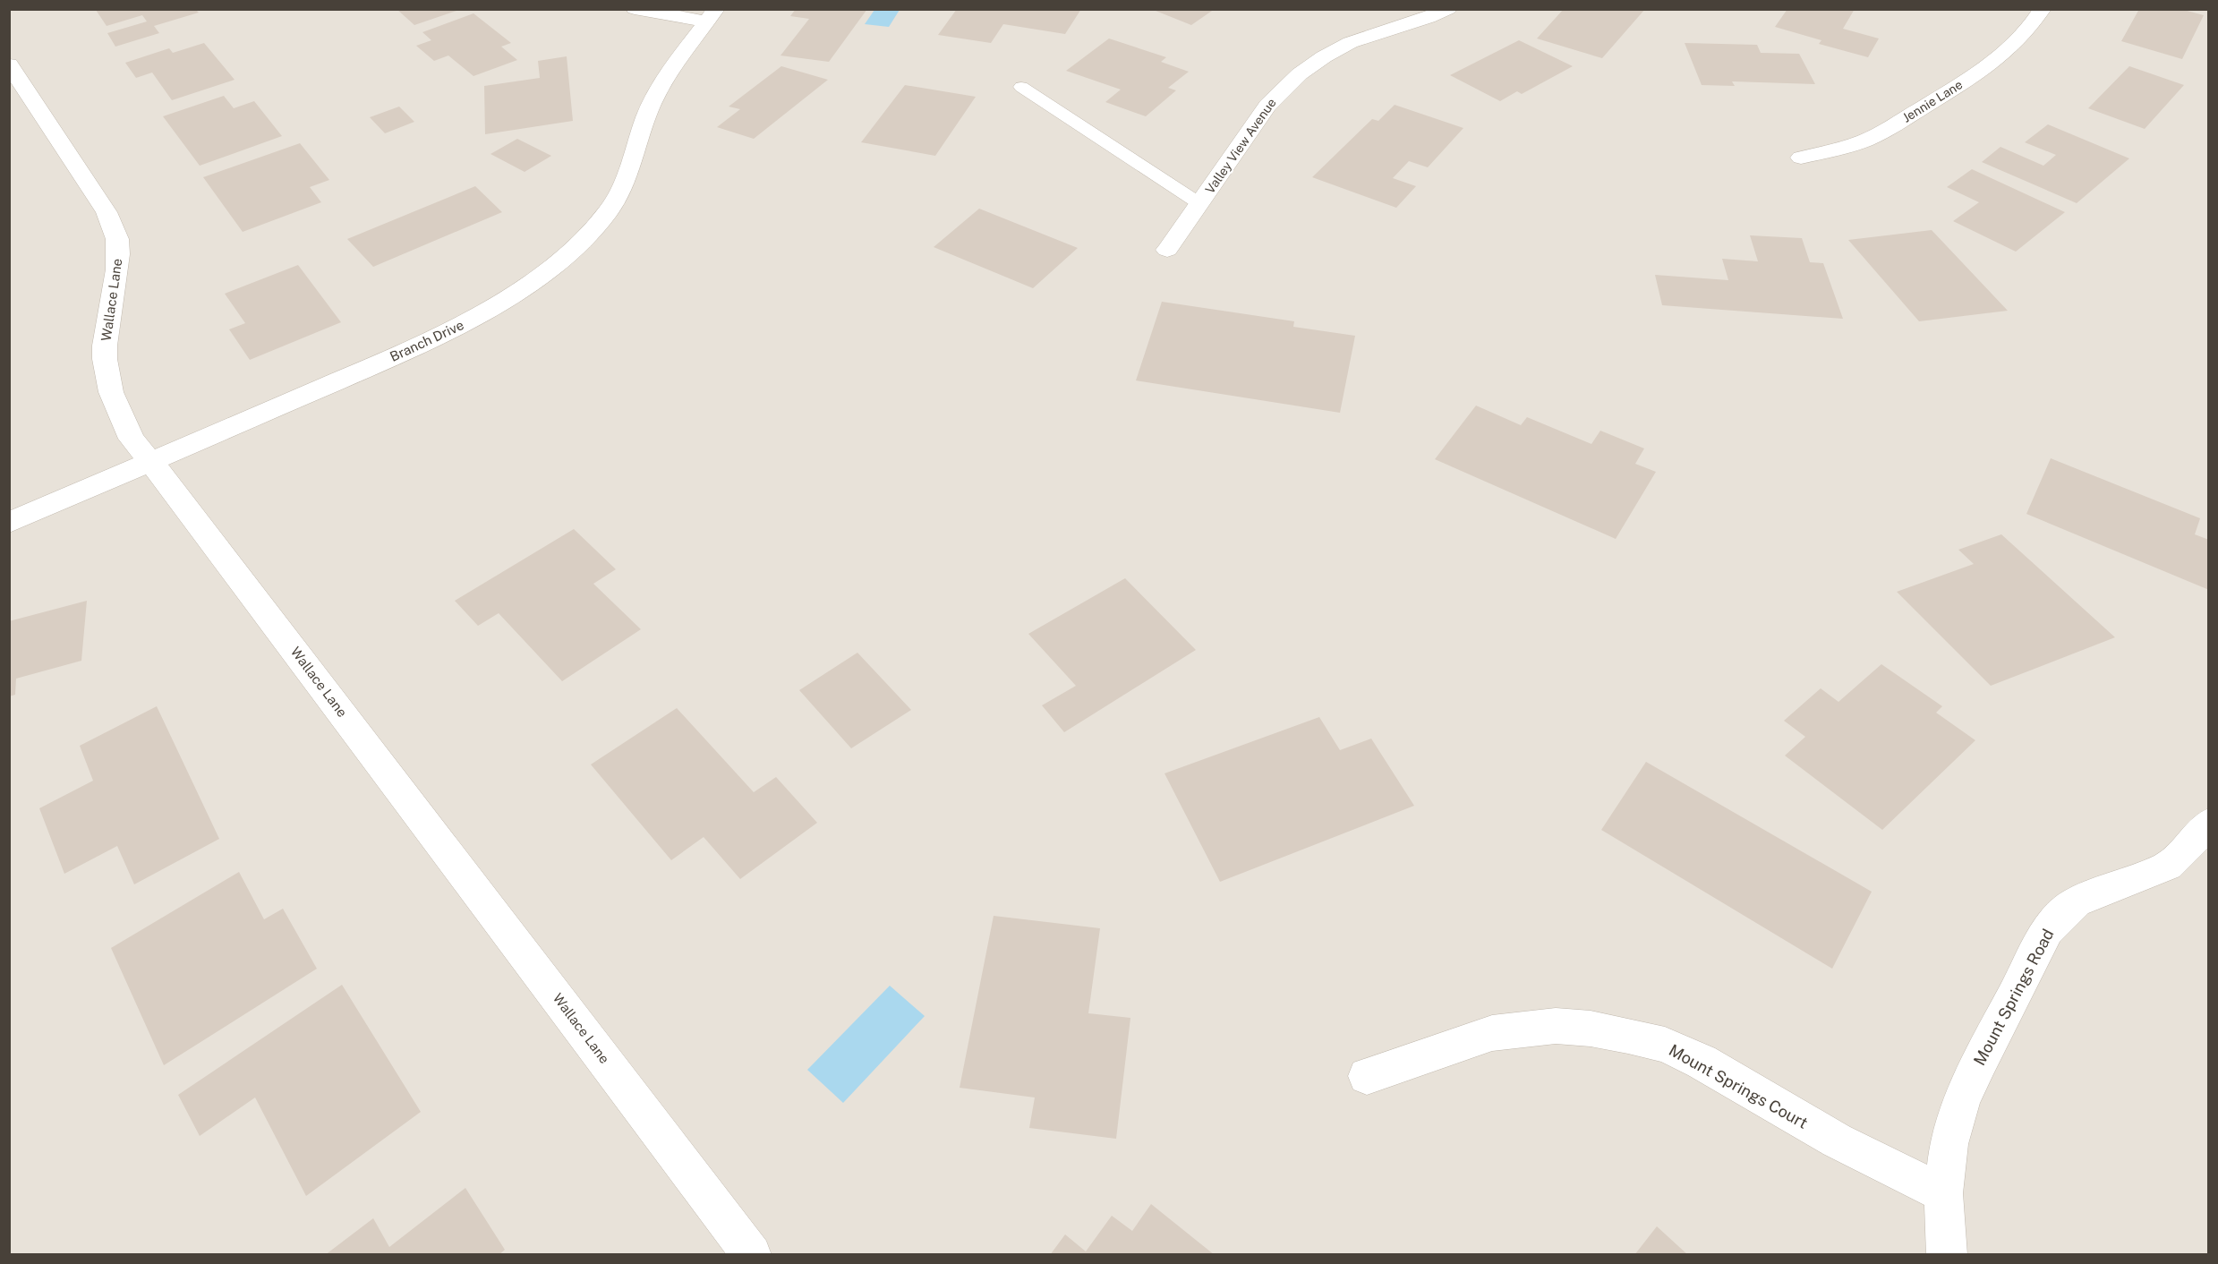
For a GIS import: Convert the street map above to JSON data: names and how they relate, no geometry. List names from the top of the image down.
{
  "streets": {
    "street": [
      "Jennie Lane",
      "Valley View Avenue",
      "Wallace Lane",
      "Branch Drive",
      "Mount Springs Road",
      "Mount Springs Court"
    ]
  },
  "crossings": [
    ["Wallace Lane", "Branch Drive"],
    ["Mount Springs Road", "Mount Springs Court"]
  ]
}
